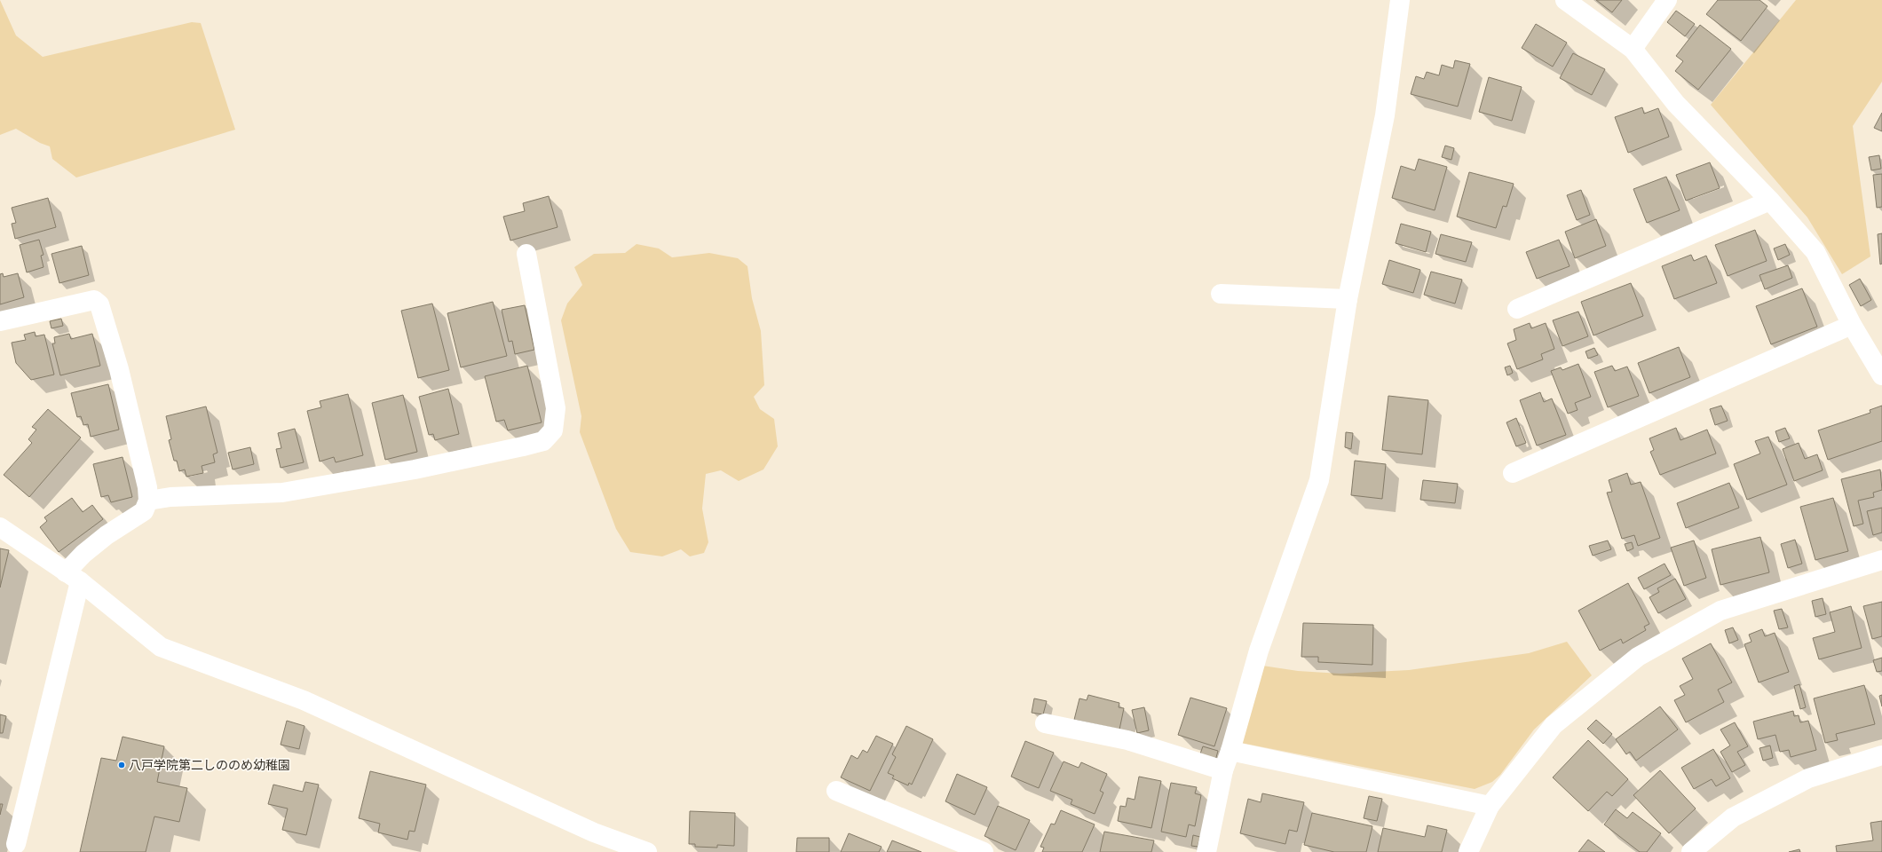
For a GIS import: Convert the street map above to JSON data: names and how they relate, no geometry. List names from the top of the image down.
{
  "places": ["八戸学院第二しののめ幼稚園"]
}
